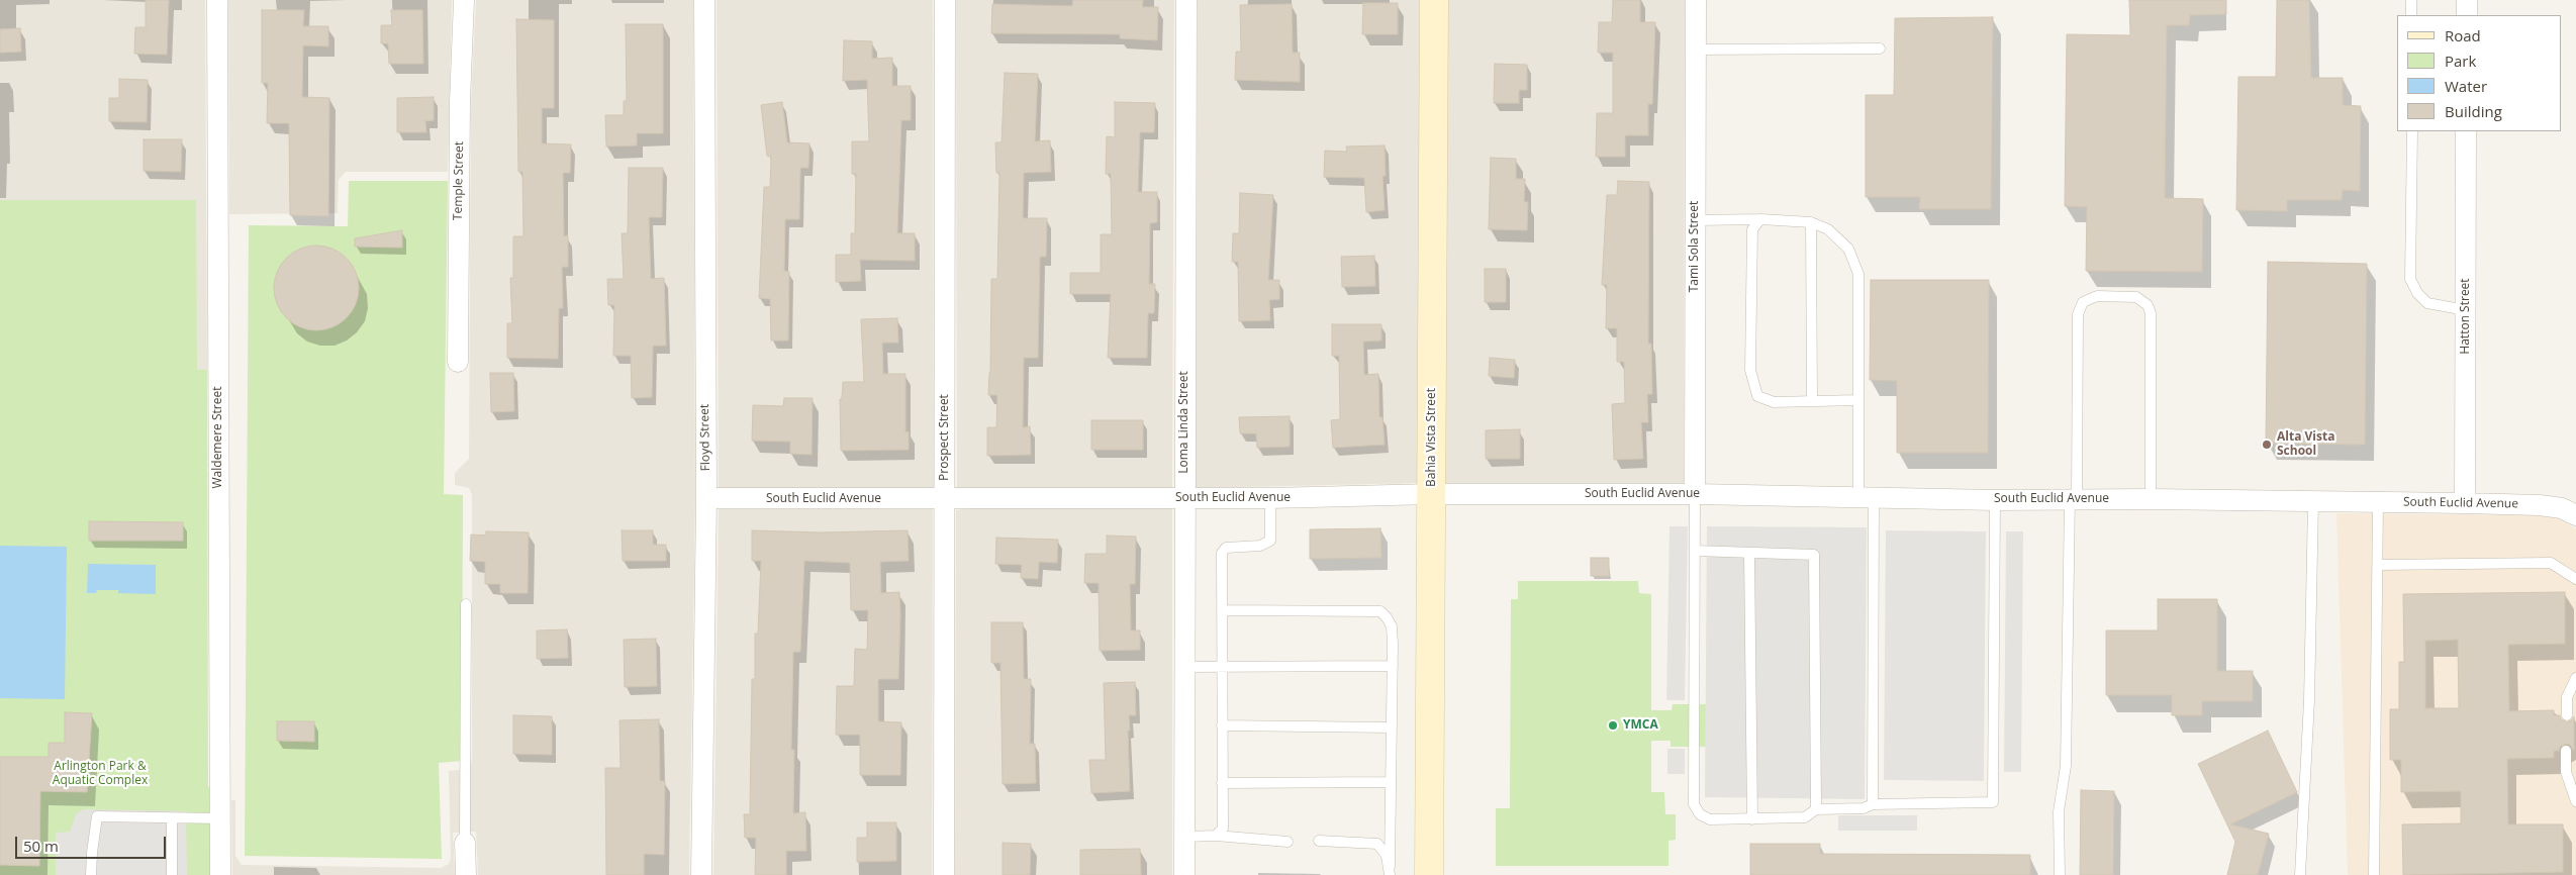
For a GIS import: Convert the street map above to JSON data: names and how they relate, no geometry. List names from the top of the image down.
{
  "streets": {
    "street": [
      "Temple Street",
      "Tami Sola Street",
      "Hatton Street",
      "Loma Linda Street",
      "Waldemere Street",
      "Floyd Street",
      "Prospect Street",
      "Bahia Vista Street",
      "South Euclid Avenue"
    ]
  },
  "crossings": [
    ["Tami Sola Street", "South Euclid Avenue"],
    ["Hatton Street", "South Euclid Avenue"],
    ["Loma Linda Street", "South Euclid Avenue"],
    ["Floyd Street", "South Euclid Avenue"],
    ["Prospect Street", "South Euclid Avenue"],
    ["Bahia Vista Street", "South Euclid Avenue"]
  ],
  "parks": ["Arlington Park & Aquatic Complex"],
  "places": ["Alta Vista School", "YMCA"],
  "legend": [
    "Road",
    "Park",
    "Water",
    "Building"
  ],
  "scale_bar": "50 m"
}
